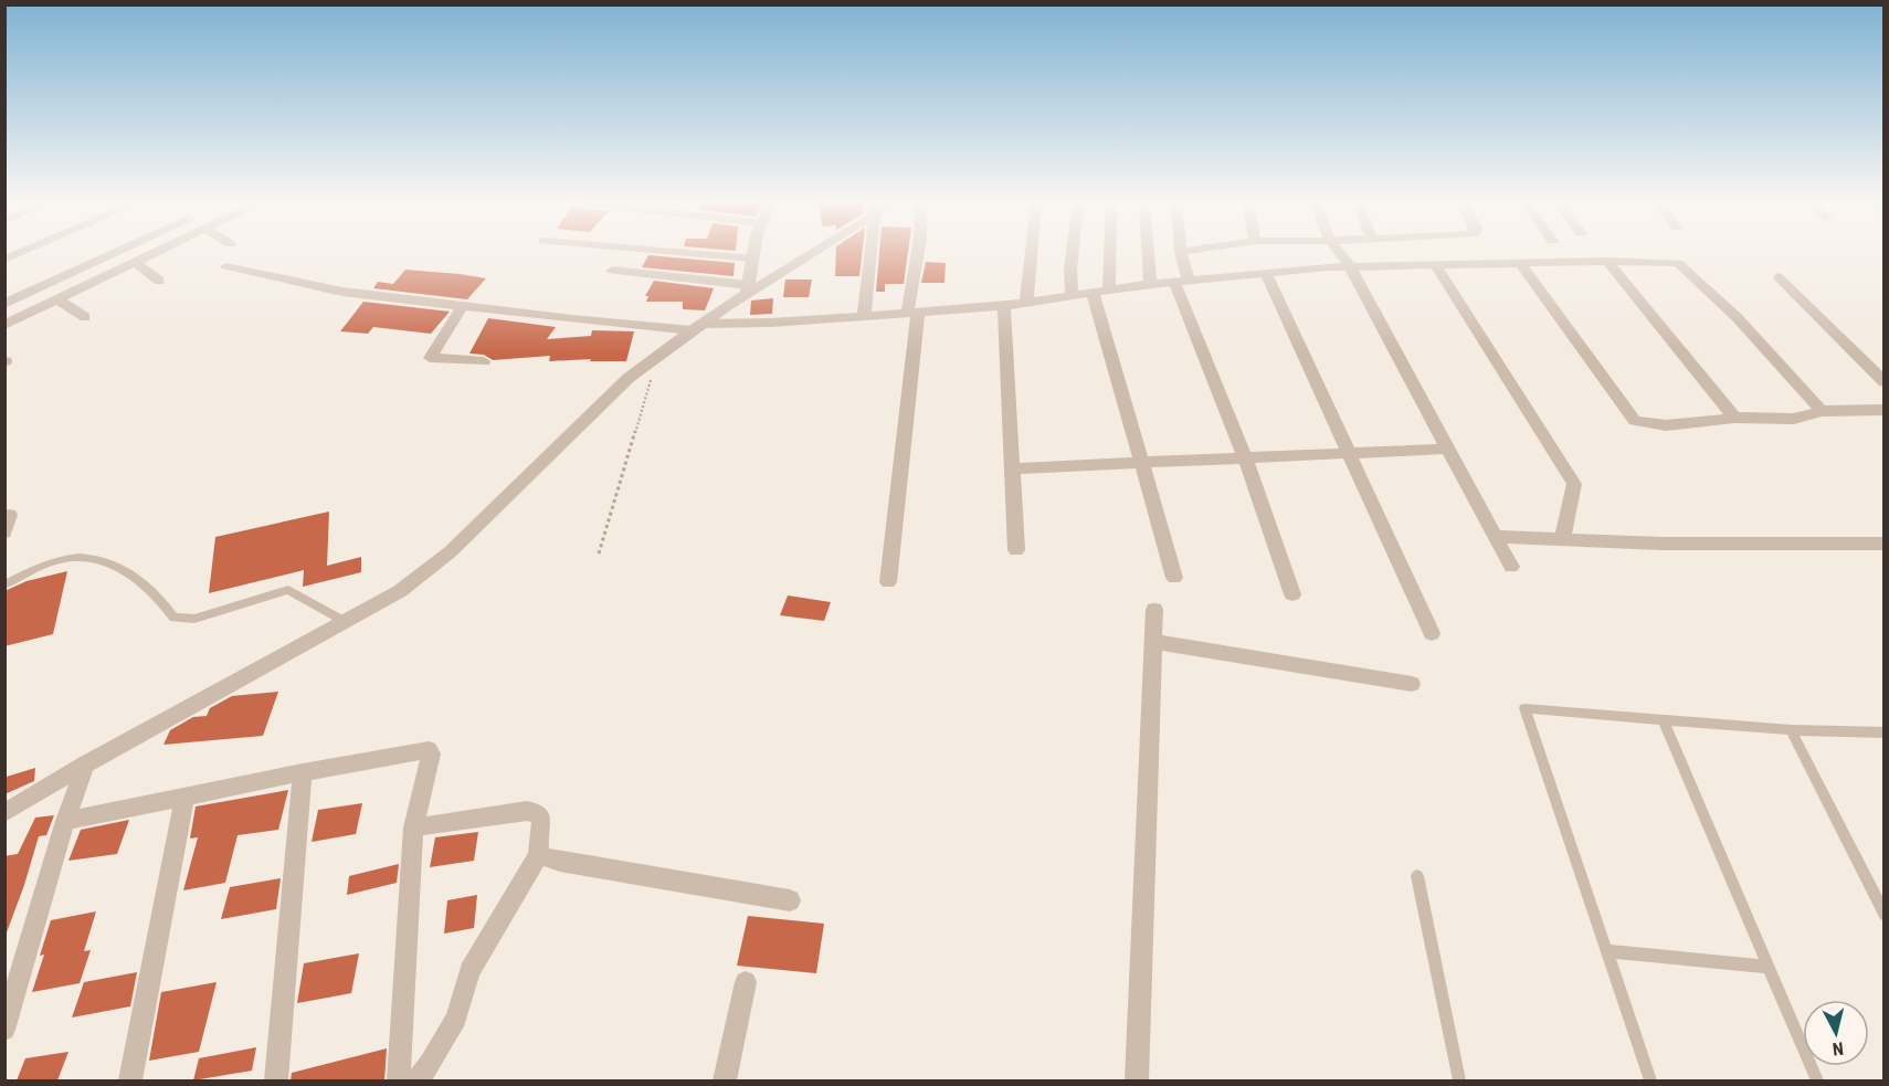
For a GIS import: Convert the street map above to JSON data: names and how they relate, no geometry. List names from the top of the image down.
{
  "north": "bottom"
}
